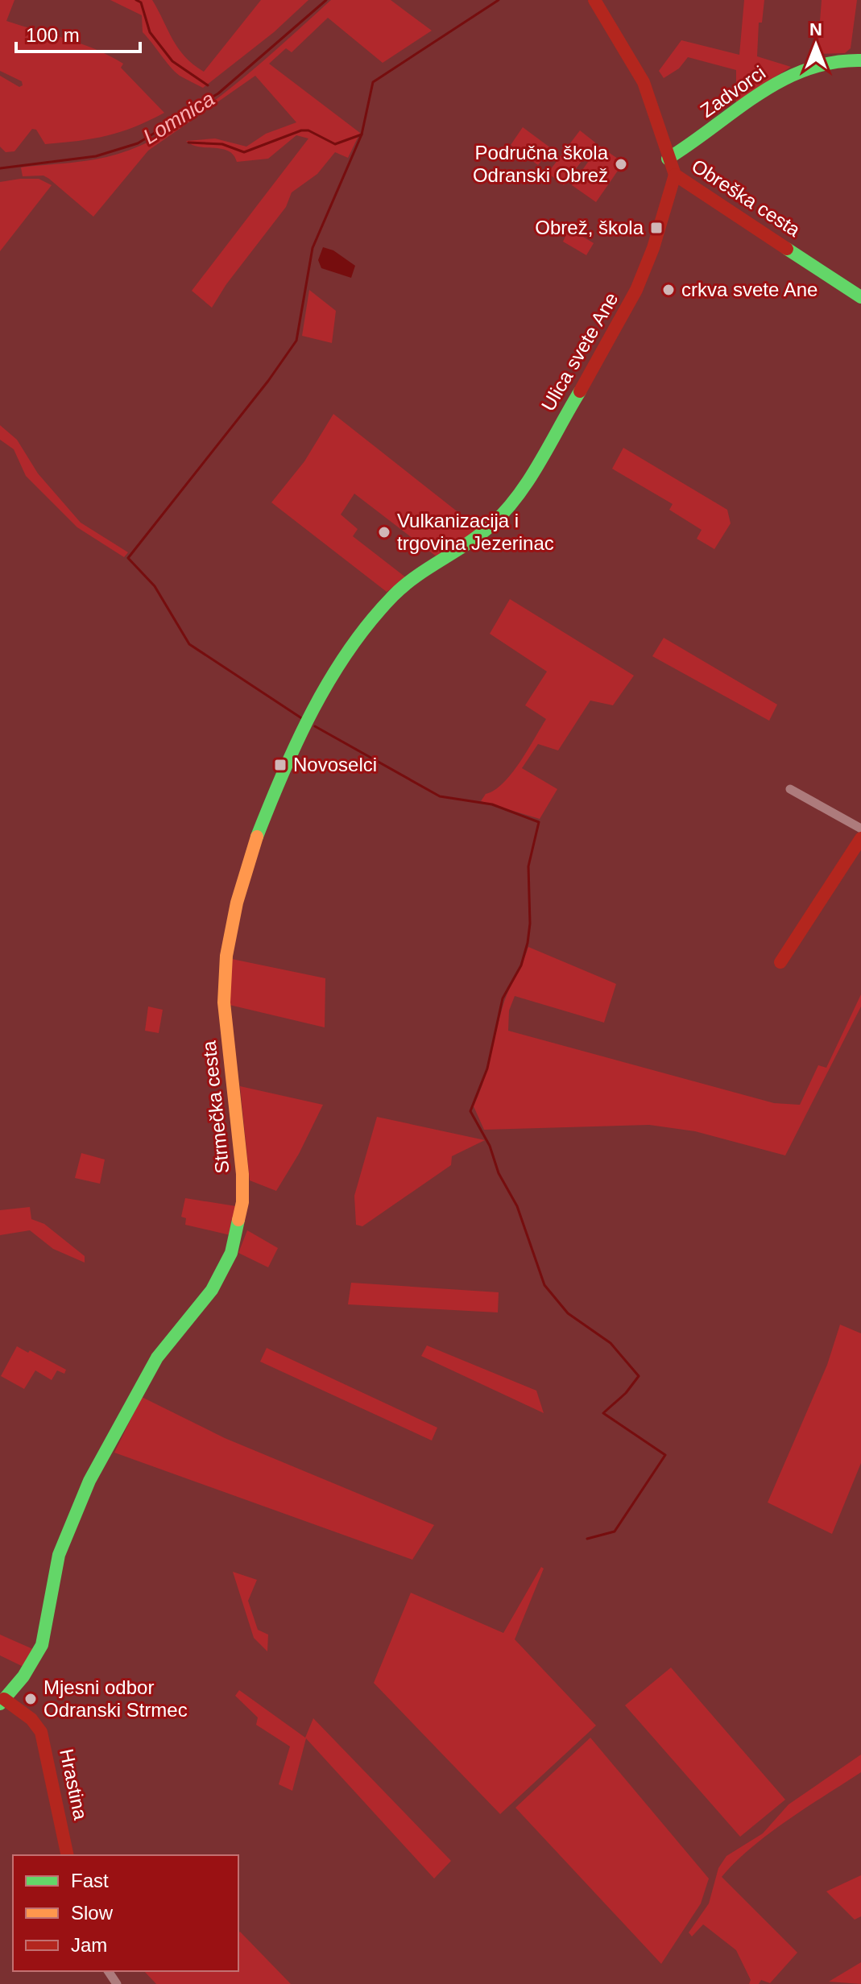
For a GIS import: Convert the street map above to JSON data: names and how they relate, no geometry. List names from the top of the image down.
{
  "streets": {
    "street": [
      "Zadvorci",
      "Obreška cesta",
      "Ulica svete Ane",
      "Strmečka cesta",
      "Hrastina"
    ]
  },
  "crossings": [
    ["Zadvorci", "Obreška cesta"],
    ["Obreška cesta", "Ulica svete Ane"],
    ["Ulica svete Ane", "Strmečka cesta"],
    ["Strmečka cesta", "Hrastina"]
  ],
  "water": ["Lomnica"],
  "places": {
    "other": [
      "Područna škola Odranski Obrež",
      "crkva svete Ane",
      "Vulkanizacija i trgovina Jezerinac",
      "Mjesni odbor Odranski Strmec"
    ],
    "transit": ["Obrež, škola", "Novoselci"]
  },
  "legend": ["Fast", "Slow", "Jam"],
  "scale_bar": "100 m",
  "north": "top"
}
